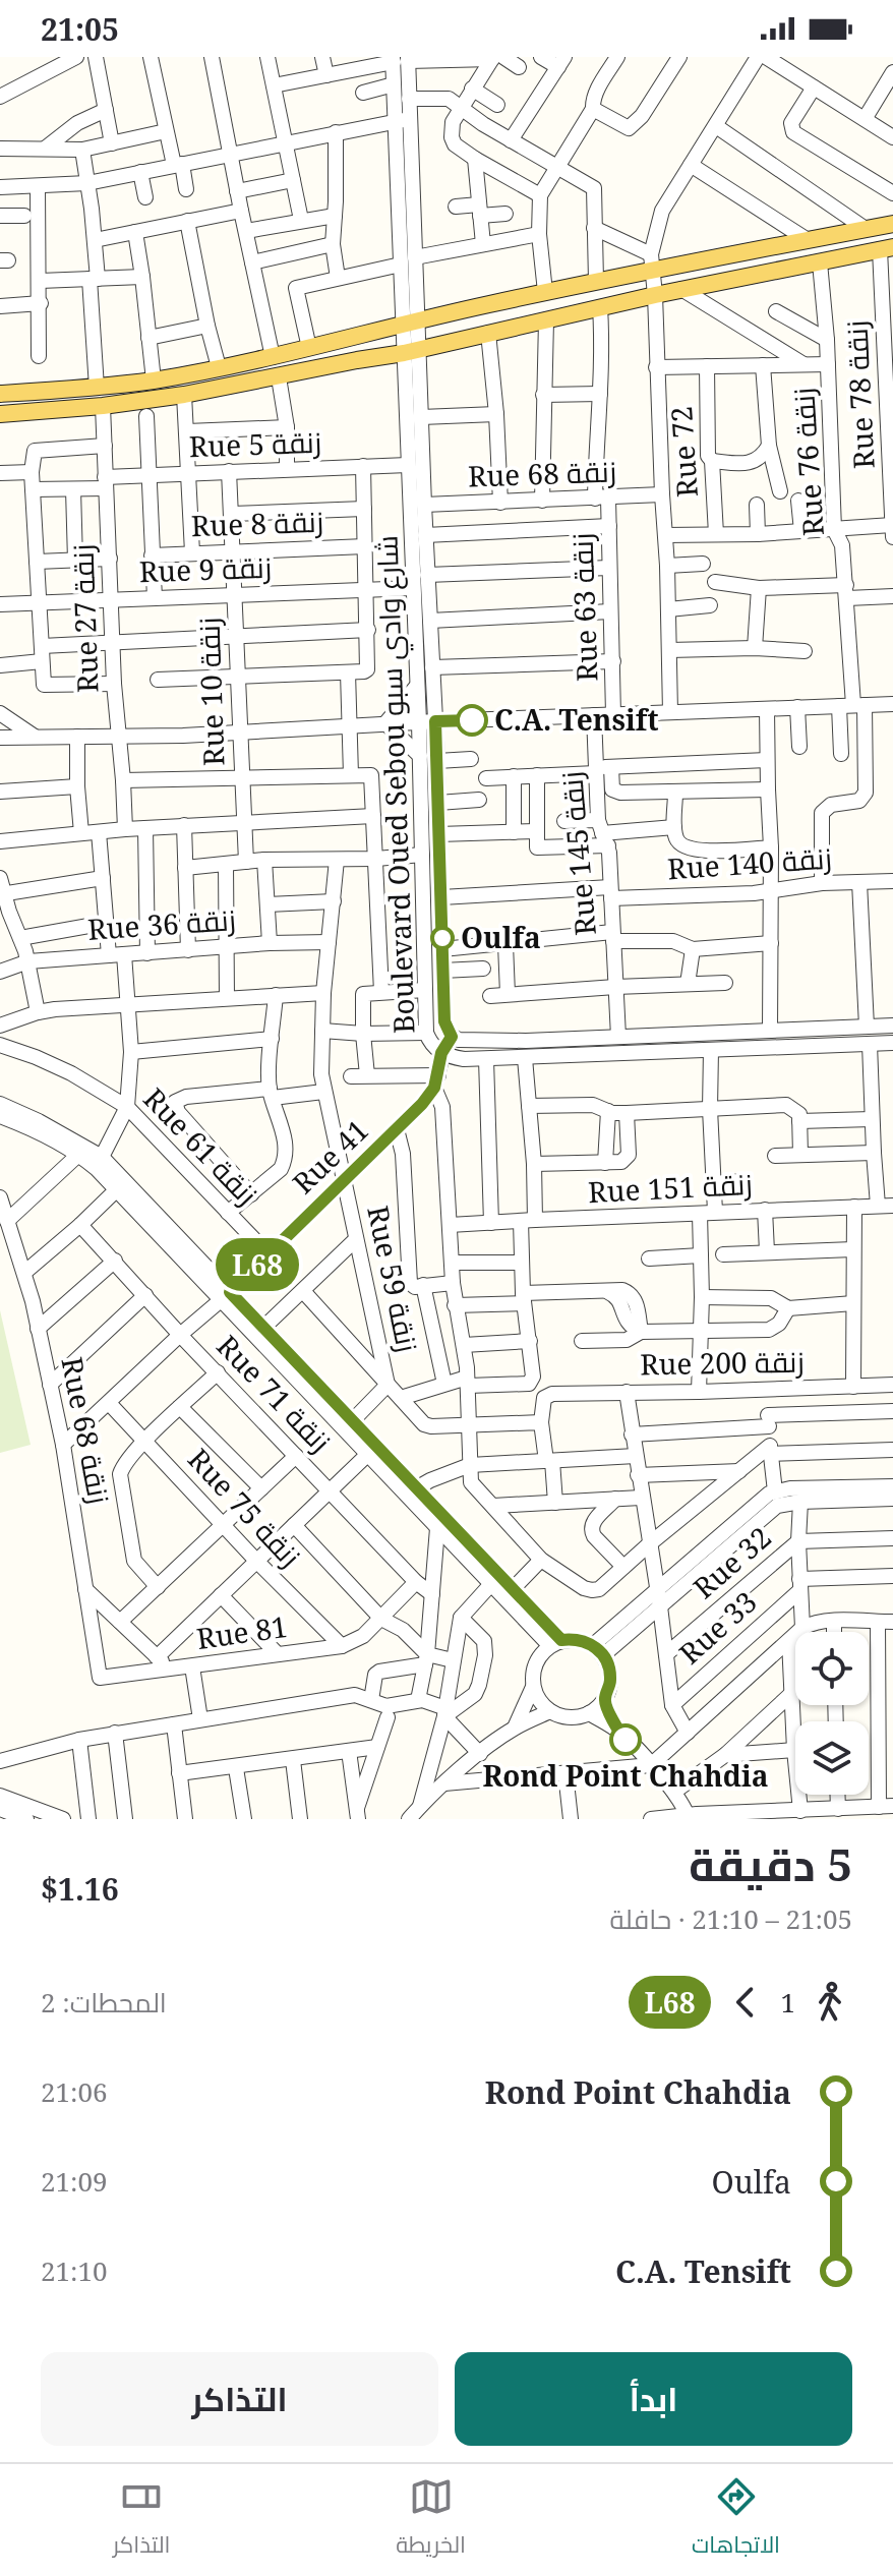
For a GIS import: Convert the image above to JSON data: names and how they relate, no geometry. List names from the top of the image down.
{
  "streets": {
    "street": [
      "Rue 78 زنقة",
      "Rue 5 زنقة",
      "Rue 72",
      "Rue 76 زنقة",
      "Rue 68 زنقة",
      "Rue 8 زنقة",
      "Rue 9 زنقة",
      "Rue 63 زنقة",
      "Rue 27 زنقة",
      "Rue 10 زنقة",
      "Boulevard Oued Sebou شارع وادي سبو",
      "Rue 145 زنقة",
      "Rue 140 زنقة",
      "Rue 36 زنقة",
      "Rue 61 زنقة",
      "Rue 41",
      "Rue 151 زنقة",
      "Rue 59 زنقة",
      "Rue 200 زنقة",
      "Rue 71 زنقة",
      "Rue 75 زنقة",
      "Rue 32",
      "Rue 33",
      "Rue 81"
    ]
  },
  "crossings": [
    ["Rue 5 زنقة", "Rue 27 زنقة"],
    ["Rue 5 زنقة", "Rue 10 زنقة"],
    ["Rue 5 زنقة", "Boulevard Oued Sebou شارع وادي سبو"],
    ["Rue 68 زنقة", "Rue 63 زنقة"],
    ["Rue 68 زنقة", "Boulevard Oued Sebou شارع وادي سبو"],
    ["Rue 68 زنقة", "Rue 41"],
    ["Rue 68 زنقة", "Rue 81"],
    ["Rue 8 زنقة", "Rue 10 زنقة"],
    ["Rue 9 زنقة", "Rue 27 زنقة"],
    ["Rue 9 زنقة", "Rue 10 زنقة"],
    ["Rue 9 زنقة", "Boulevard Oued Sebou شارع وادي سبو"],
    ["Boulevard Oued Sebou شارع وادي سبو", "Rue 145 زنقة"],
    ["Boulevard Oued Sebou شارع وادي سبو", "Rue 140 زنقة"],
    ["Rue 145 زنقة", "Rue 140 زنقة"],
    ["Rue 36 زنقة", "Rue 59 زنقة"],
    ["Rue 61 زنقة", "Rue 41"],
    ["Rue 41", "Rue 59 زنقة"],
    ["Rue 41", "Rue 71 زنقة"],
    ["Rue 41", "Rue 75 زنقة"],
    ["Rue 71 زنقة", "Rue 81"],
    ["Rue 75 زنقة", "Rue 81"]
  ],
  "places": ["C.A. Tensift", "Oulfa", "Rond Point Chahdia"],
  "lines": ["bus line L68"],
  "page": {
    "status": "21:05",
    "on_map": "L68",
    "heading": ["5 دقيقة", "21:05 – 21:10 · حافلة", "$1.16"],
    "legs": ["1", "L68", "المحطات: 2"],
    "list": [
      {
        "name": "Rond Point Chahdia",
        "value": "21:06"
      },
      {
        "name": "Oulfa",
        "value": "21:09"
      },
      {
        "name": "C.A. Tensift",
        "value": "21:10"
      }
    ],
    "buttons": ["ابدأ", "التذاكر"],
    "tabs": ["الاتجاهات", "الخريطة", "التذاكر"]
  }
}
